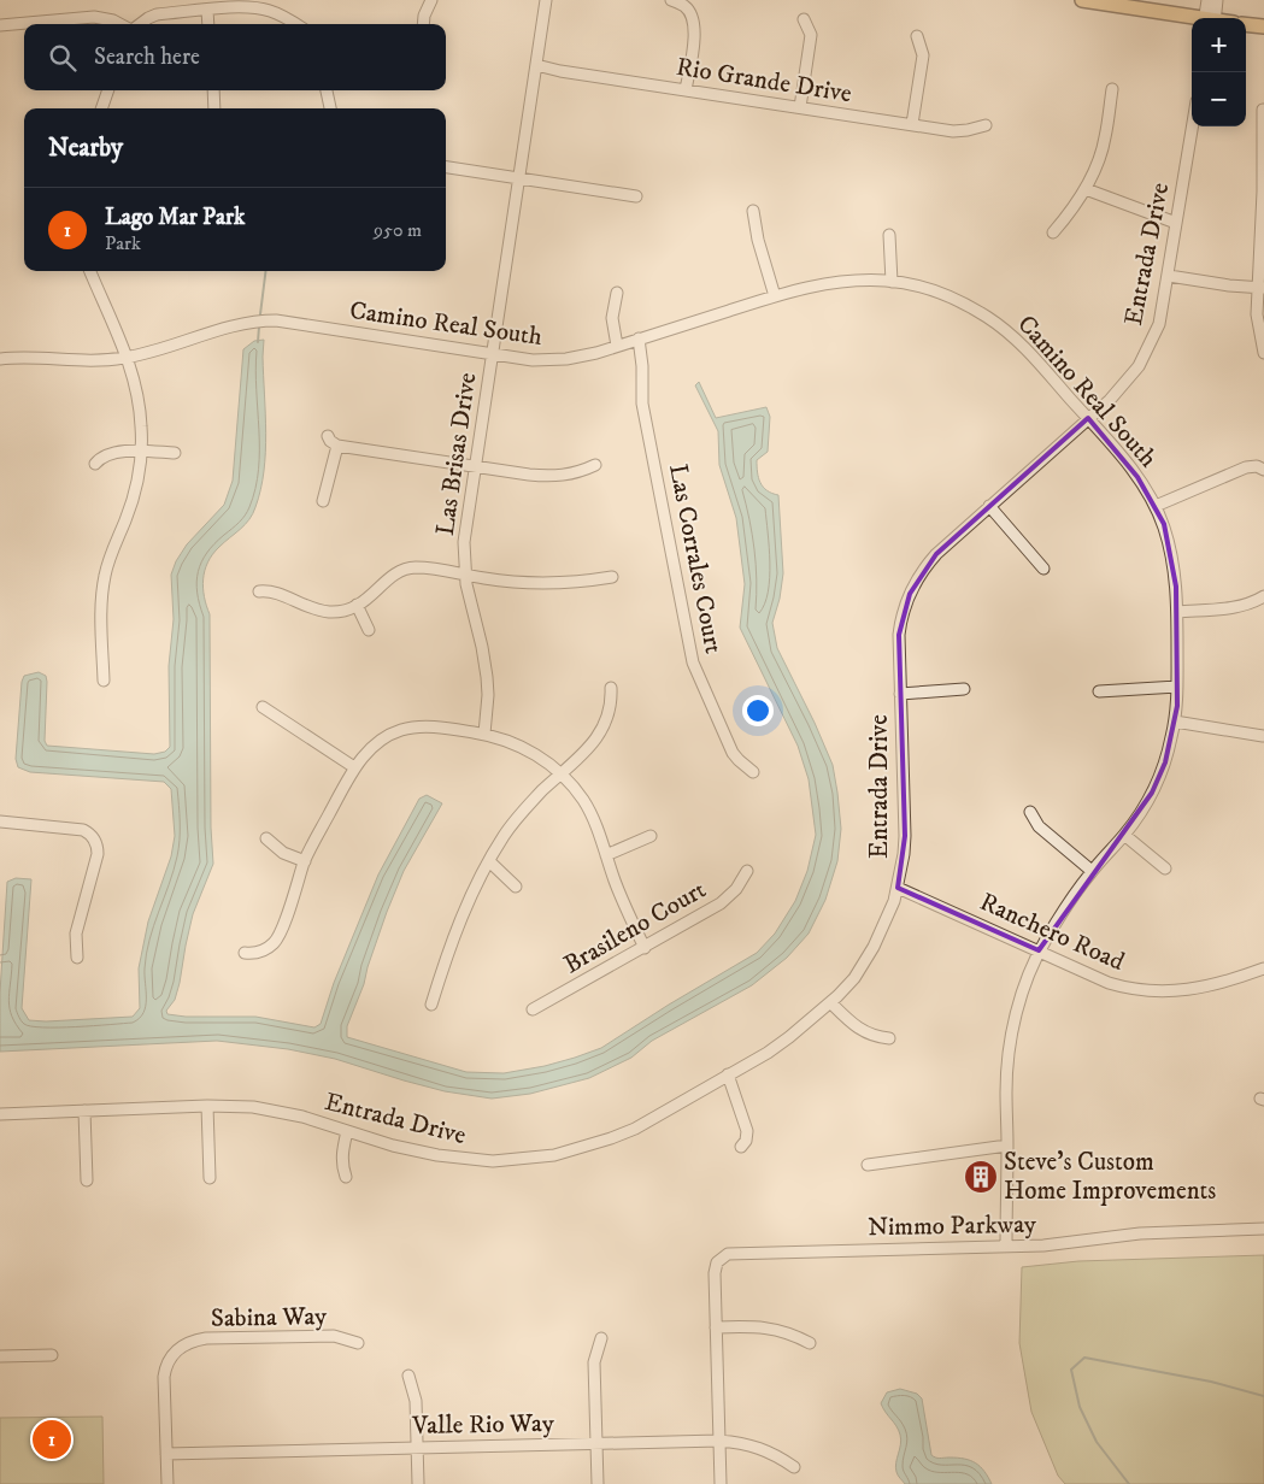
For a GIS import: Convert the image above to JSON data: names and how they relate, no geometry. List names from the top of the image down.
{
  "streets": {
    "street": [
      "Rio Grande Drive",
      "Entrada Drive",
      "Camino Real South",
      "Las Brisas Drive",
      "Las Corrales Court",
      "Brasileno Court",
      "Ranchero Road",
      "Nimmo Parkway",
      "Sabina Way",
      "Valle Rio Way"
    ]
  },
  "crossings": [
    ["Rio Grande Drive", "Las Brisas Drive"],
    ["Entrada Drive", "Camino Real South"],
    ["Entrada Drive", "Ranchero Road"],
    ["Camino Real South", "Las Brisas Drive"],
    ["Camino Real South", "Las Corrales Court"],
    ["Camino Real South", "Ranchero Road"],
    ["Camino Real South", "Nimmo Parkway"],
    ["Sabina Way", "Valle Rio Way"]
  ],
  "places": {
    "building": ["Steve's Custom Home Improvements"]
  },
  "page": {
    "map_buttons": ["+", "−"],
    "search": "Search here",
    "heading": "Nearby",
    "list": [
      {
        "mark": "1",
        "name": "Lago Mar Park",
        "note": "Park",
        "value": "950 m"
      }
    ],
    "pins": "1"
  }
}
